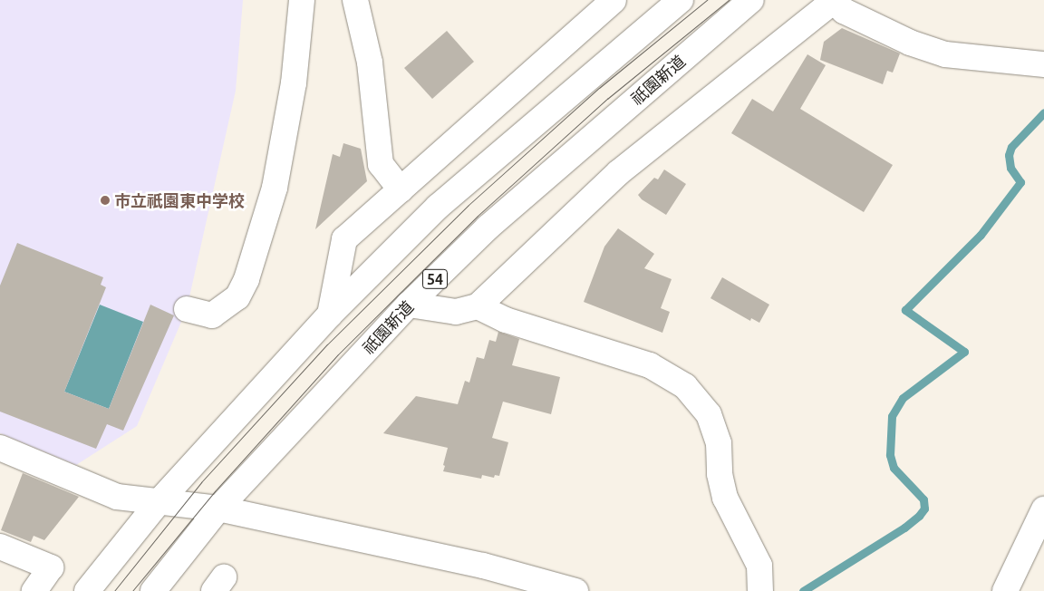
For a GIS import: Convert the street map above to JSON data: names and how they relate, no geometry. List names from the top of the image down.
{
  "streets": {
    "main road": ["祇園新道", "54"]
  },
  "places": ["市立祇園東中学校"]
}
